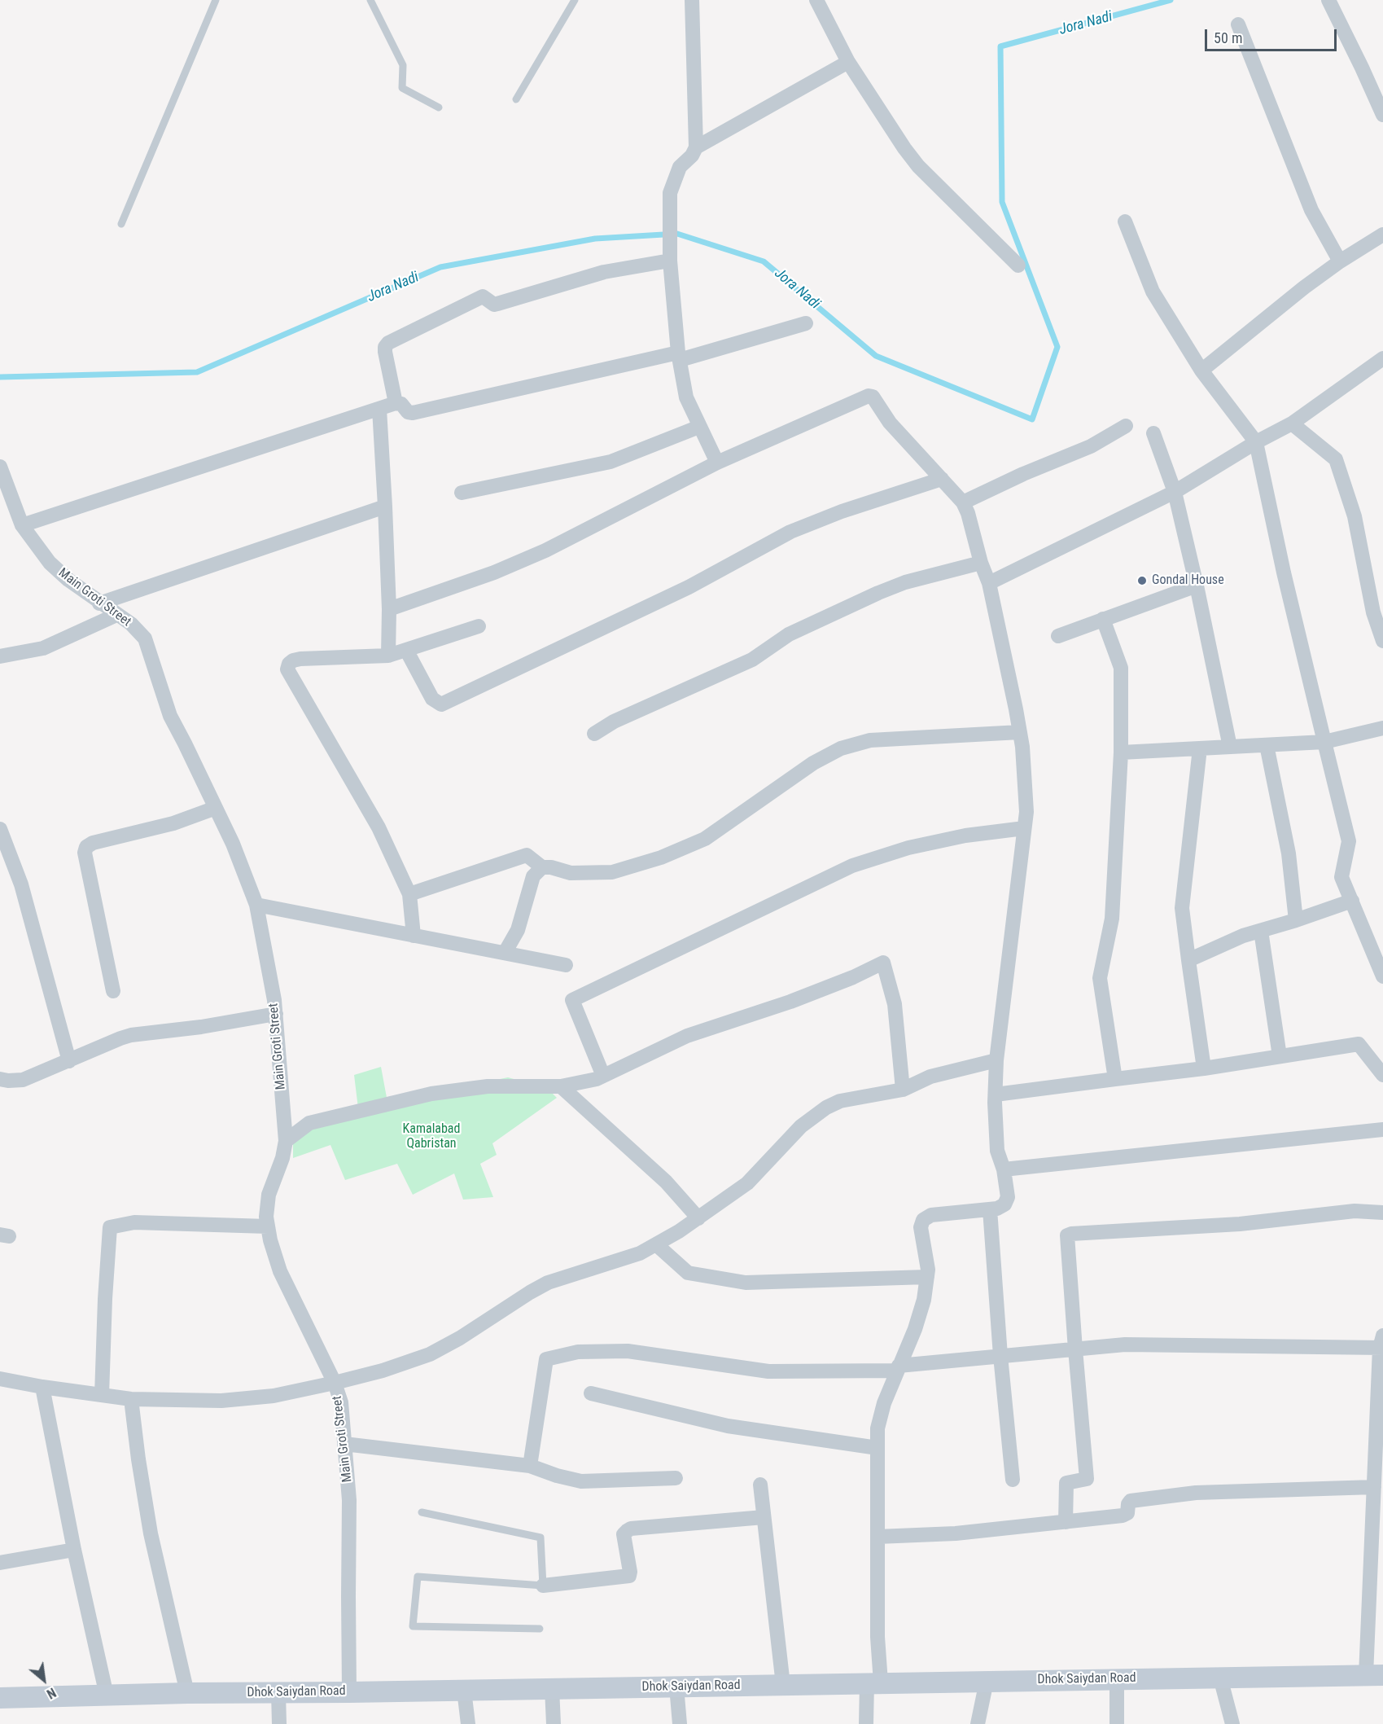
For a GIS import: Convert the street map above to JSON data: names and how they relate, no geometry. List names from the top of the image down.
{
  "streets": {
    "main road": ["Dhok Saiydan Road"],
    "street": ["Main Groti Street"]
  },
  "crossings": [
    ["Main Groti Street", "Dhok Saiydan Road"]
  ],
  "water": ["Jora Nadi"],
  "parks": ["Kamalabad Qabristan"],
  "places": ["Gondal House"],
  "scale_bar": "50 m",
  "north": "bottom right"
}
